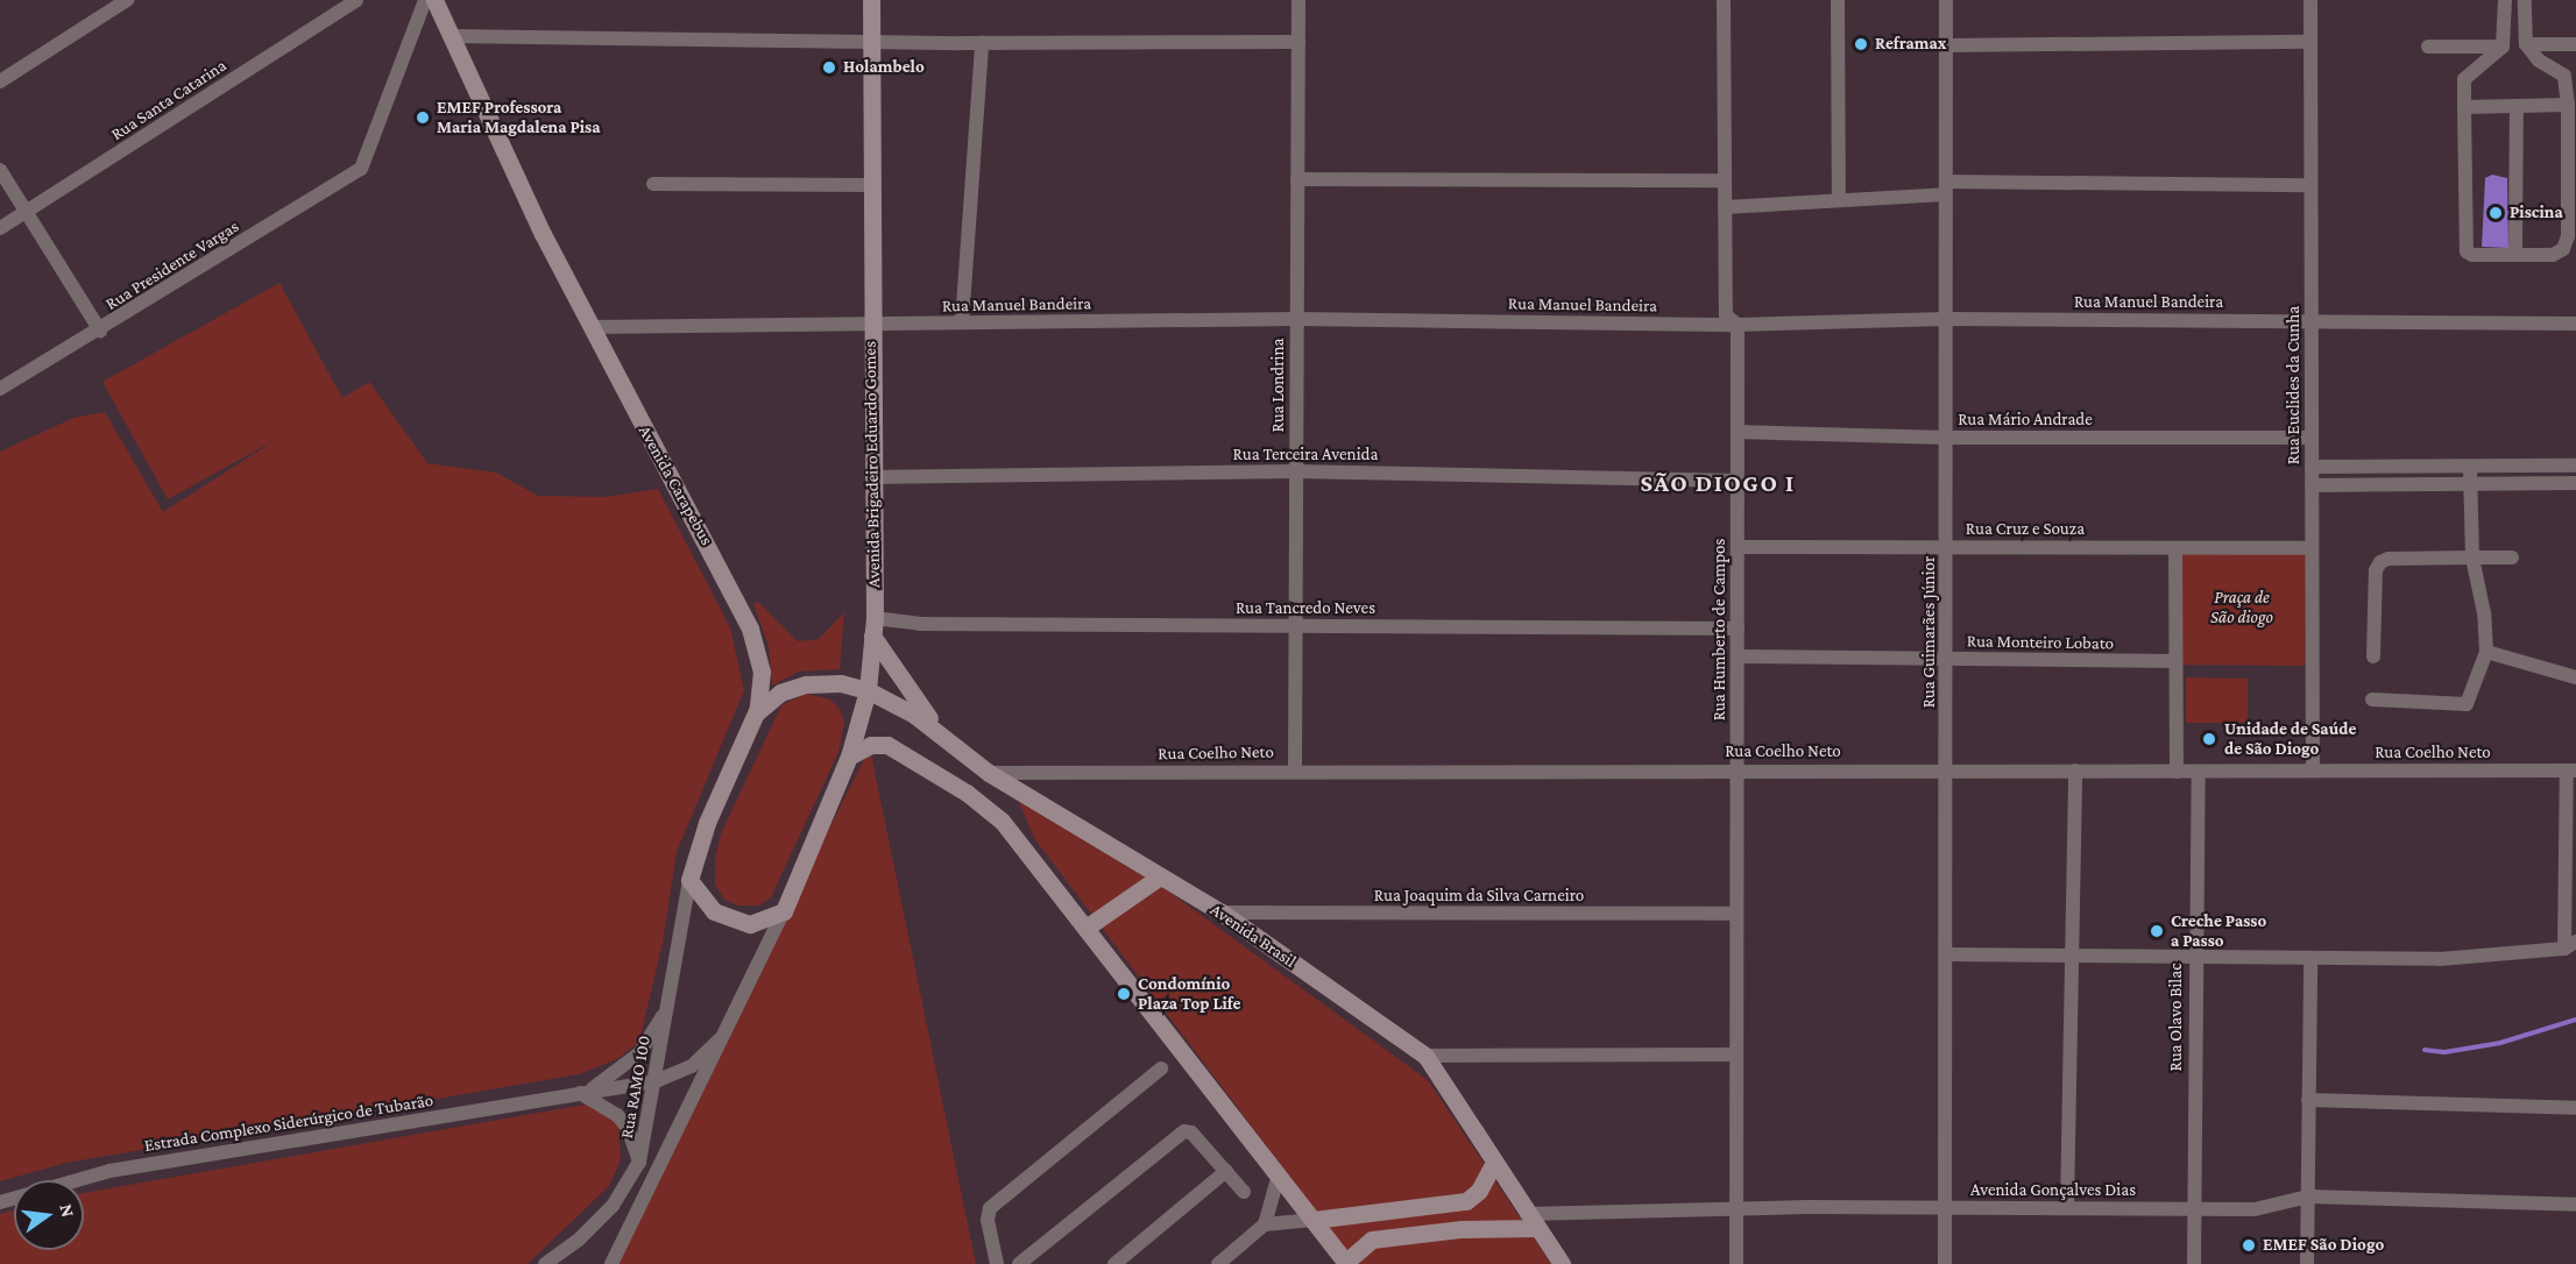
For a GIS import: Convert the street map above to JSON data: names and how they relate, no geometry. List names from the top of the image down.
{
  "streets": {
    "main road": ["Avenida Brigadeiro Eduardo Gomes", "Avenida Carapebus", "Avenida Brasil"],
    "street": [
      "Rua Santa Catarina",
      "Rua Presidente Vargas",
      "Rua Manuel Bandeira",
      "Rua Londrina",
      "Rua Euclides da Cunha",
      "Rua Mário Andrade",
      "Rua Terceira Avenida",
      "Rua Cruz e Souza",
      "Rua Tancredo Neves",
      "Rua Humberto de Campos",
      "Rua Guimarães Júnior",
      "Rua Monteiro Lobato",
      "Rua Coelho Neto",
      "Rua Joaquim da Silva Carneiro",
      "Rua Olavo Bilac",
      "Rua RAMO 100",
      "Estrada Complexo Siderúrgico de Tubarão",
      "Avenida Gonçalves Dias"
    ]
  },
  "crossings": [
    ["Rua Manuel Bandeira", "Rua Londrina"],
    ["Rua Manuel Bandeira", "Rua Euclides da Cunha"],
    ["Rua Manuel Bandeira", "Avenida Brigadeiro Eduardo Gomes"],
    ["Rua Manuel Bandeira", "Avenida Carapebus"],
    ["Rua Manuel Bandeira", "Rua Humberto de Campos"],
    ["Rua Manuel Bandeira", "Rua Guimarães Júnior"],
    ["Rua Londrina", "Rua Terceira Avenida"],
    ["Rua Londrina", "Rua Tancredo Neves"],
    ["Rua Londrina", "Rua Coelho Neto"],
    ["Rua Euclides da Cunha", "Rua Mário Andrade"],
    ["Rua Euclides da Cunha", "Rua Cruz e Souza"],
    ["Rua Euclides da Cunha", "Rua Coelho Neto"],
    ["Rua Mário Andrade", "Rua Humberto de Campos"],
    ["Rua Mário Andrade", "Rua Guimarães Júnior"],
    ["Rua Terceira Avenida", "Avenida Brigadeiro Eduardo Gomes"],
    ["Rua Terceira Avenida", "Rua Humberto de Campos"],
    ["Avenida Brigadeiro Eduardo Gomes", "Rua Tancredo Neves"],
    ["Avenida Brigadeiro Eduardo Gomes", "Avenida Brasil"],
    ["Avenida Carapebus", "Avenida Brasil"],
    ["Avenida Carapebus", "Rua RAMO 100"],
    ["Rua Cruz e Souza", "Rua Humberto de Campos"],
    ["Rua Cruz e Souza", "Rua Guimarães Júnior"],
    ["Rua Tancredo Neves", "Rua Humberto de Campos"],
    ["Rua Humberto de Campos", "Rua Monteiro Lobato"],
    ["Rua Humberto de Campos", "Rua Coelho Neto"],
    ["Rua Humberto de Campos", "Rua Joaquim da Silva Carneiro"],
    ["Rua Humberto de Campos", "Avenida Gonçalves Dias"],
    ["Rua Guimarães Júnior", "Rua Monteiro Lobato"],
    ["Rua Guimarães Júnior", "Rua Coelho Neto"],
    ["Rua Guimarães Júnior", "Avenida Gonçalves Dias"],
    ["Rua Coelho Neto", "Avenida Brasil"],
    ["Rua Coelho Neto", "Rua Olavo Bilac"],
    ["Rua Joaquim da Silva Carneiro", "Avenida Brasil"],
    ["Avenida Brasil", "Avenida Gonçalves Dias"],
    ["Rua Olavo Bilac", "Avenida Gonçalves Dias"],
    ["Rua RAMO 100", "Estrada Complexo Siderúrgico de Tubarão"]
  ],
  "districts": ["SÃO DIOGO I"],
  "parks": ["Praça de São diogo"],
  "places": [
    "Reframax",
    "Holambelo",
    "EMEF Professora Maria Magdalena Pisa",
    "Piscina",
    "Unidade de Saúde de São Diogo",
    "Creche Passo a Passo",
    "Condomínio Plaza Top Life",
    "EMEF São Diogo"
  ],
  "north": "right"
}
